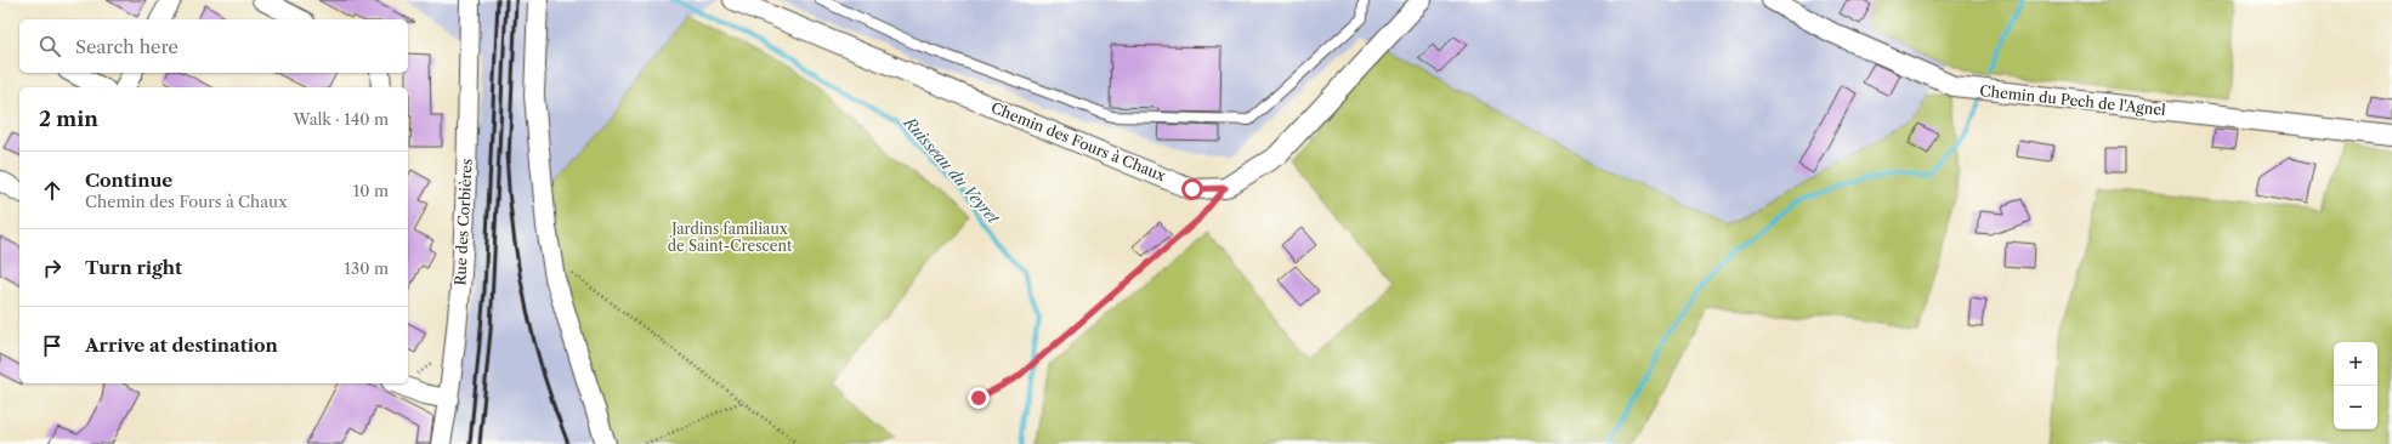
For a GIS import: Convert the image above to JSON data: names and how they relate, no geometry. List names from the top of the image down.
{
  "streets": {
    "street": ["Chemin du Pech de l'Agnel", "Chemin des Fours à Chaux", "Rue des Corbières"]
  },
  "water": ["Ruisseau du Veyret"],
  "parks": ["Jardins familiaux de Saint-Crescent"],
  "page": {
    "search": "Search here",
    "heading": ["2 min", "Walk · 140 m"],
    "list": [
      ["Continue", "Chemin des Fours à Chaux", "10 m"],
      ["Turn right", "130 m"],
      "Arrive at destination"
    ],
    "map_buttons": ["+", "−"]
  }
}
